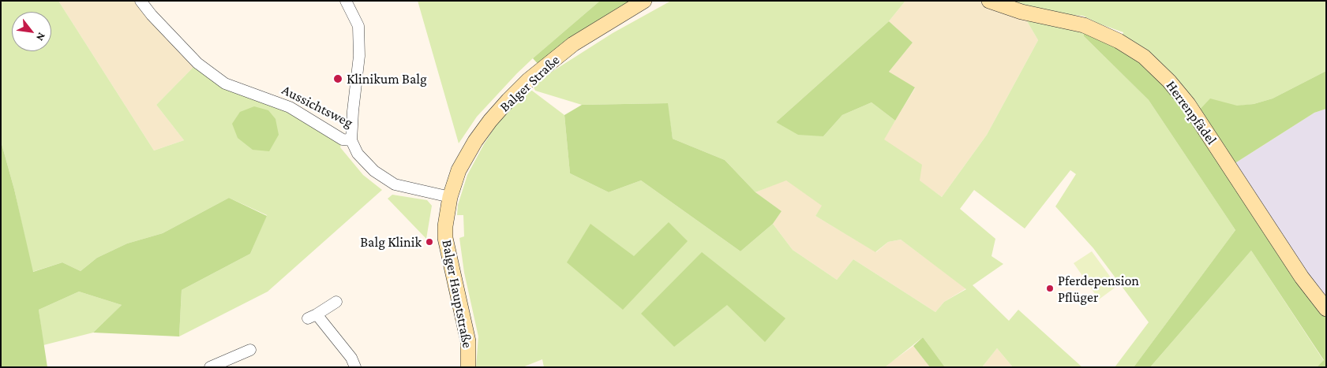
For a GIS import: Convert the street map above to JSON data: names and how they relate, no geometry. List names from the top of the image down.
{
  "streets": {
    "street": [
      "Balger Straße",
      "Aussichtsweg",
      "Herrenpfädel",
      "Balger Hauptstraße"
    ]
  },
  "crossings": [
    ["Balger Straße", "Aussichtsweg"],
    ["Balger Straße", "Balger Hauptstraße"],
    ["Aussichtsweg", "Balger Hauptstraße"]
  ],
  "places": ["Klinikum Balg", "Balg Klinik", "Pferdepension Pflüger"],
  "north": "bottom right"
}
